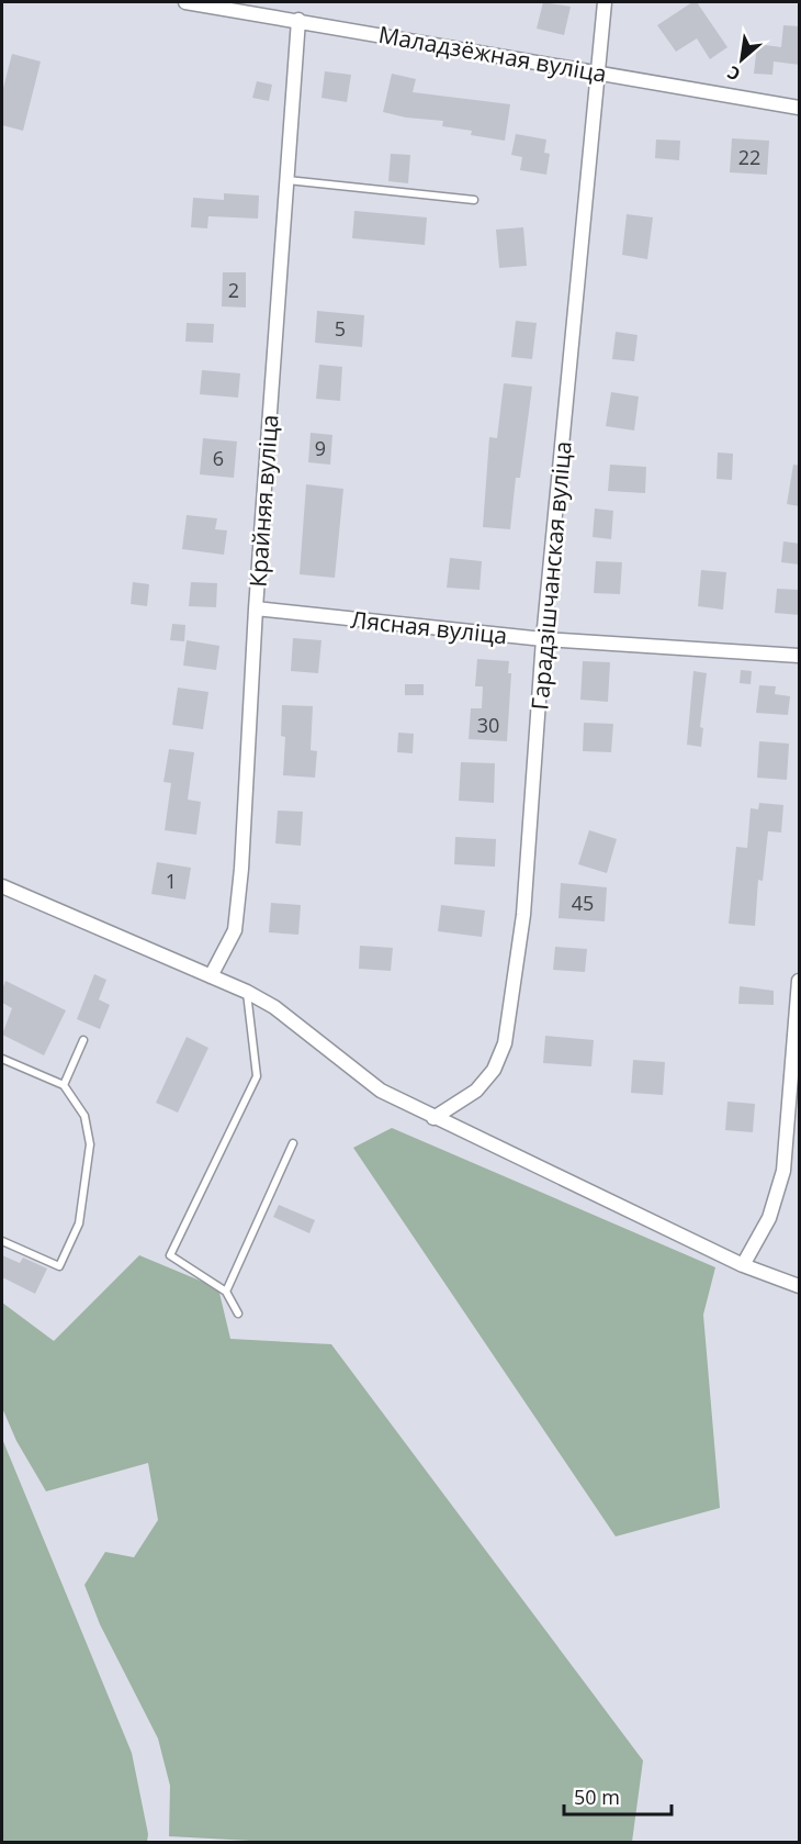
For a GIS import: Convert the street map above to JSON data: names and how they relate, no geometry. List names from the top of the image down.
{
  "streets": {
    "street": [
      "Маладзёжная вуліца",
      "Крайняя вуліца",
      "Гарадзішчанская вуліца",
      "Лясная вуліца"
    ]
  },
  "crossings": [
    ["Маладзёжная вуліца", "Крайняя вуліца"],
    ["Маладзёжная вуліца", "Гарадзішчанская вуліца"],
    ["Крайняя вуліца", "Лясная вуліца"],
    ["Гарадзішчанская вуліца", "Лясная вуліца"]
  ],
  "house_numbers": [
    "22",
    "2",
    "5",
    "9",
    "6",
    "30",
    "1",
    "45"
  ],
  "scale_bar": "50 m",
  "north": "bottom left"
}
